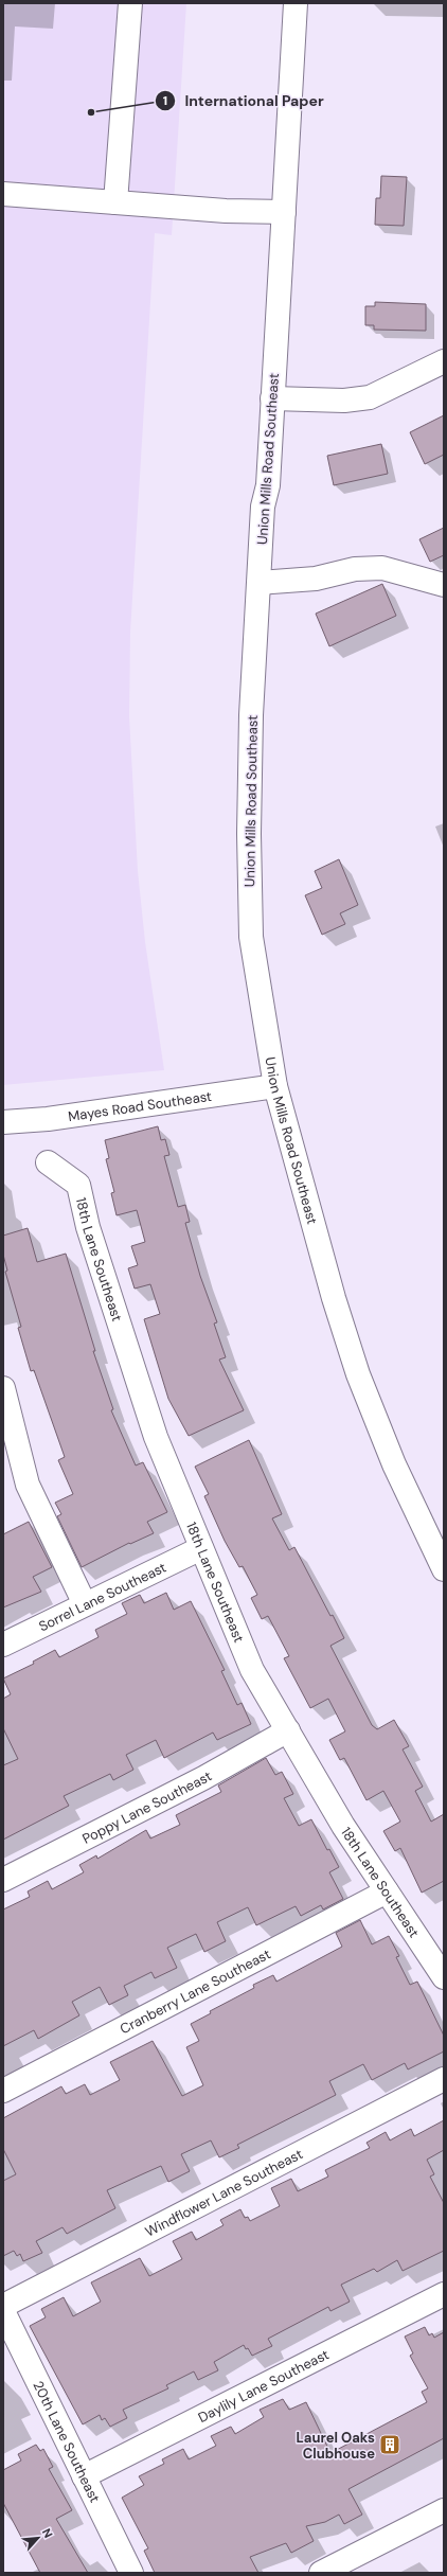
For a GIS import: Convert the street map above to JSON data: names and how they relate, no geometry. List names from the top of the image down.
{
  "streets": {
    "street": [
      "Union Mills Road Southeast",
      "Mayes Road Southeast",
      "18th Lane Southeast",
      "Sorrel Lane Southeast",
      "Poppy Lane Southeast",
      "Cranberry Lane Southeast",
      "Windflower Lane Southeast",
      "Daylily Lane Southeast",
      "20th Lane Southeast"
    ]
  },
  "crossings": [
    ["Union Mills Road Southeast", "Mayes Road Southeast"],
    ["18th Lane Southeast", "Sorrel Lane Southeast"],
    ["18th Lane Southeast", "Poppy Lane Southeast"],
    ["18th Lane Southeast", "Cranberry Lane Southeast"],
    ["Daylily Lane Southeast", "20th Lane Southeast"]
  ],
  "places": {
    "other": ["International Paper"],
    "building": ["Laurel Oaks Clubhouse"]
  },
  "north": "top right"
}
